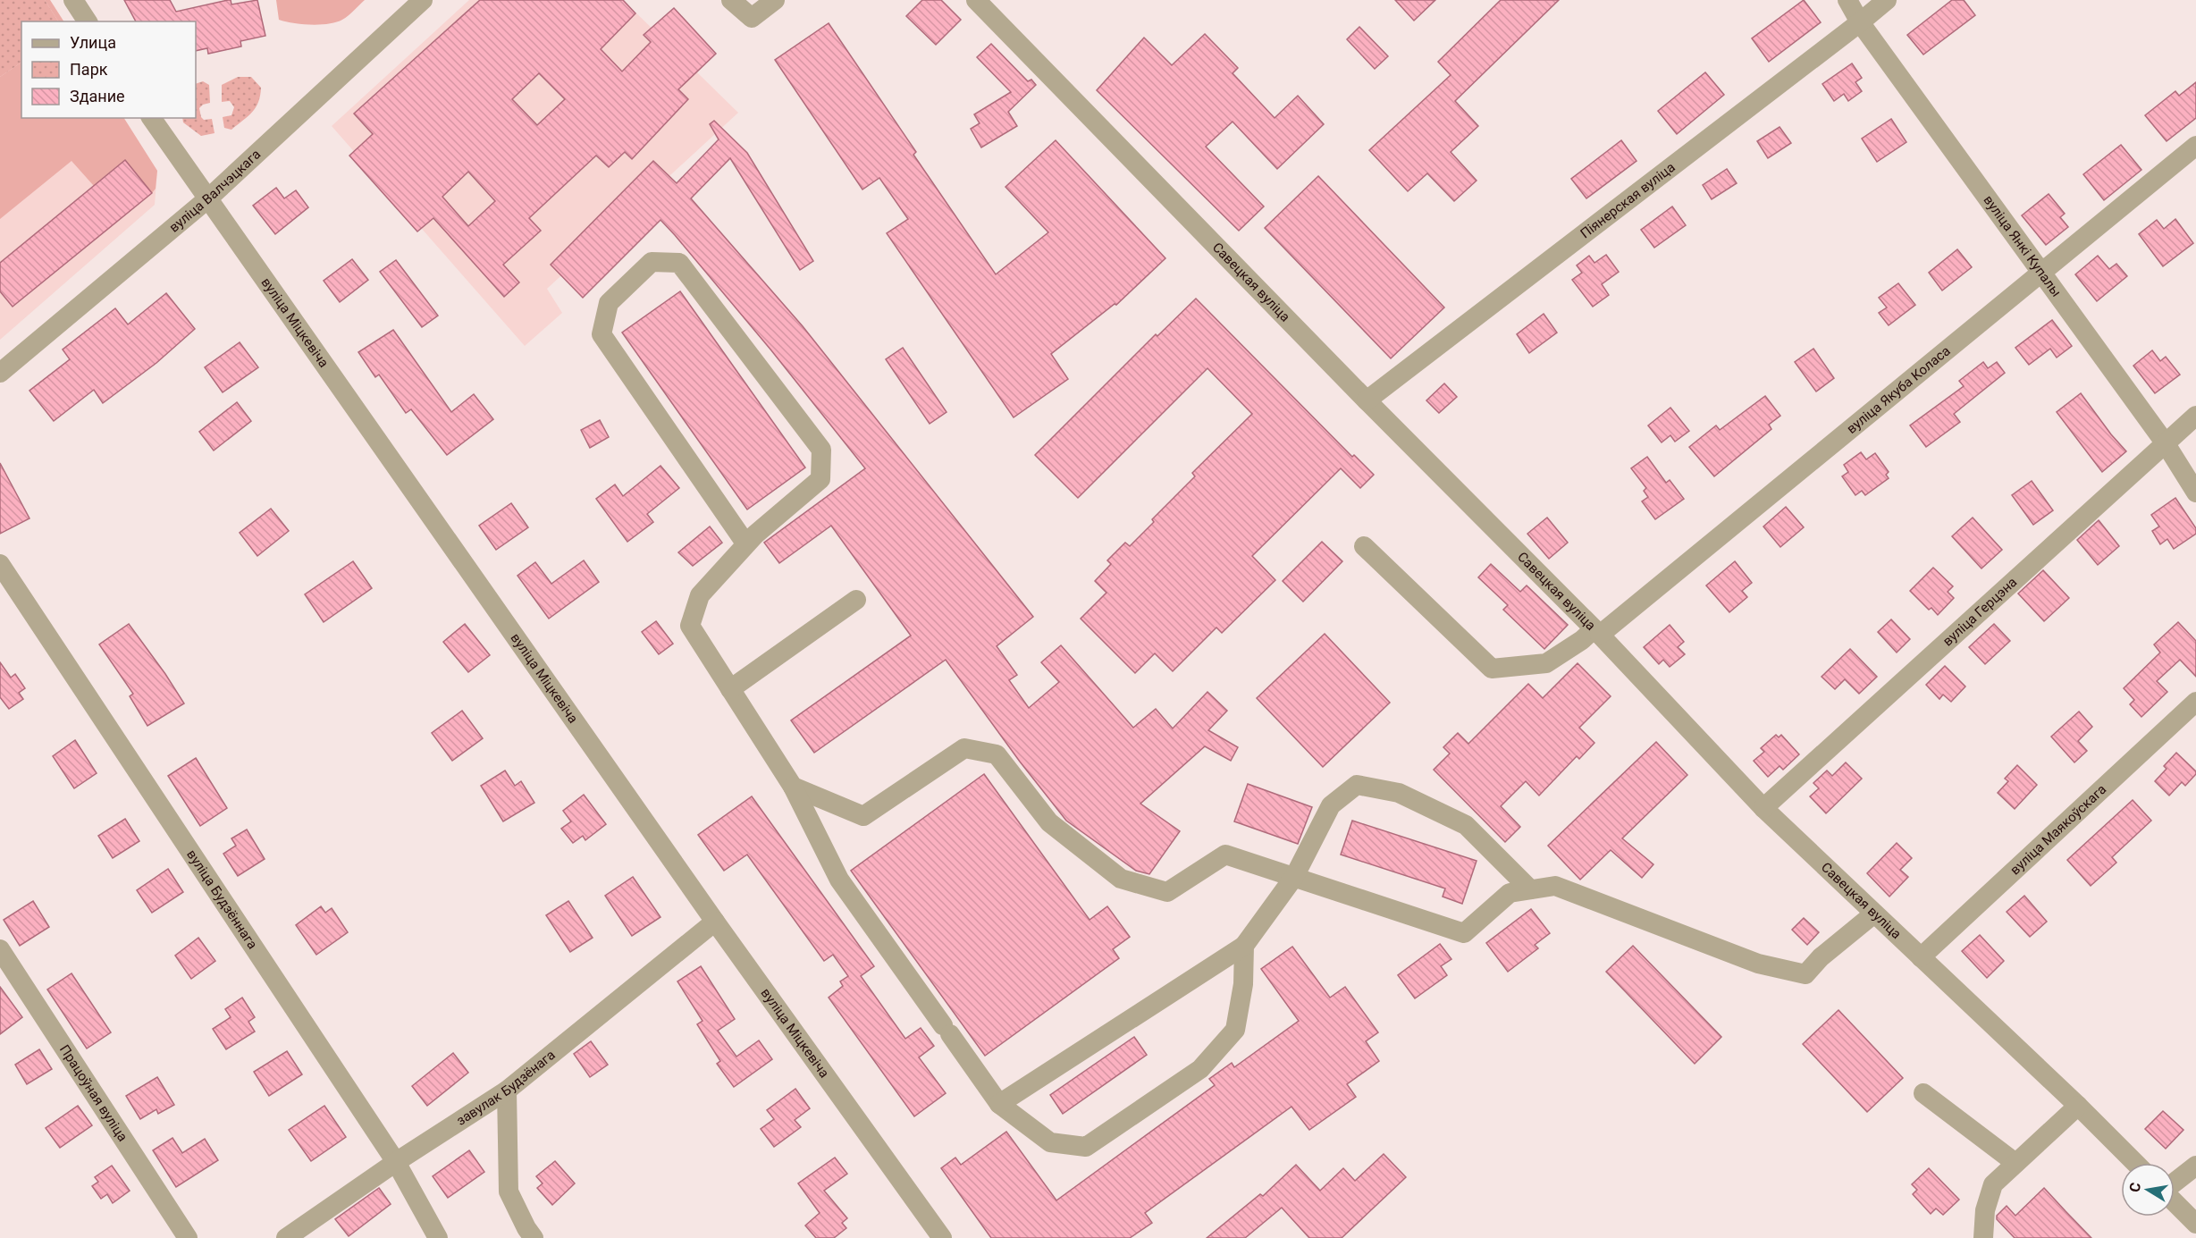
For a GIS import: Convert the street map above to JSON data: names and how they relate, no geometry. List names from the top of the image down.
{
  "streets": {
    "street": [
      "вуліца Валчэцкага",
      "Піянерская вуліца",
      "вуліца Янкі Купалы",
      "Савецкая вуліца",
      "вуліца Міцкевіча",
      "вуліца Якуба Коласа",
      "вуліца Герцэна",
      "вуліца Маякоўскага",
      "вуліца Будзённага",
      "завулак Будзёнага",
      "Працоўная вуліца"
    ]
  },
  "crossings": [
    ["вуліца Валчэцкага", "вуліца Міцкевіча"],
    ["Піянерская вуліца", "вуліца Янкі Купалы"],
    ["Піянерская вуліца", "Савецкая вуліца"],
    ["вуліца Янкі Купалы", "вуліца Якуба Коласа"],
    ["вуліца Янкі Купалы", "вуліца Герцэна"],
    ["Савецкая вуліца", "вуліца Якуба Коласа"],
    ["Савецкая вуліца", "вуліца Герцэна"],
    ["Савецкая вуліца", "вуліца Маякоўскага"],
    ["вуліца Міцкевіча", "завулак Будзёнага"],
    ["вуліца Будзённага", "завулак Будзёнага"]
  ],
  "legend": ["Улица", "Парк", "Здание"],
  "north": "left"
}
